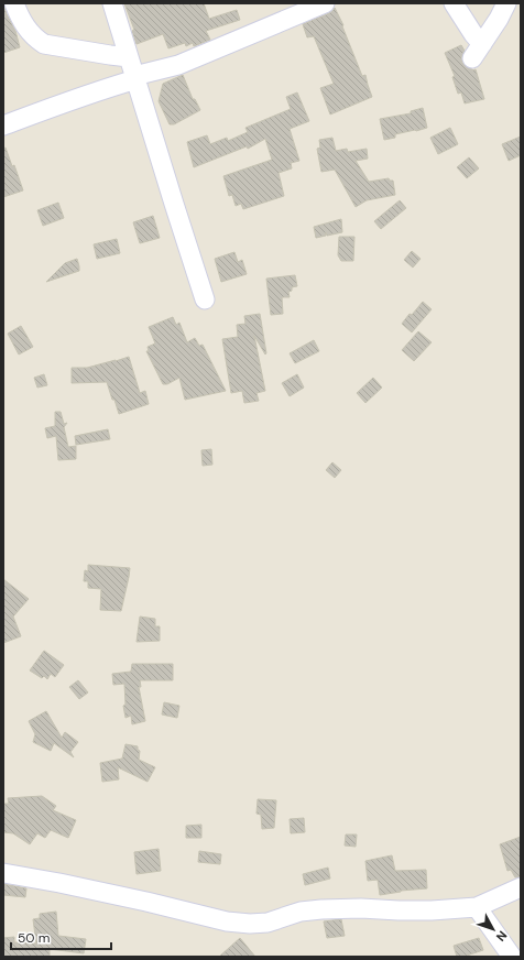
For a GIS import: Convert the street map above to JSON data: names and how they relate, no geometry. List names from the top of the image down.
{
  "scale_bar": "50 m",
  "north": "bottom right"
}
